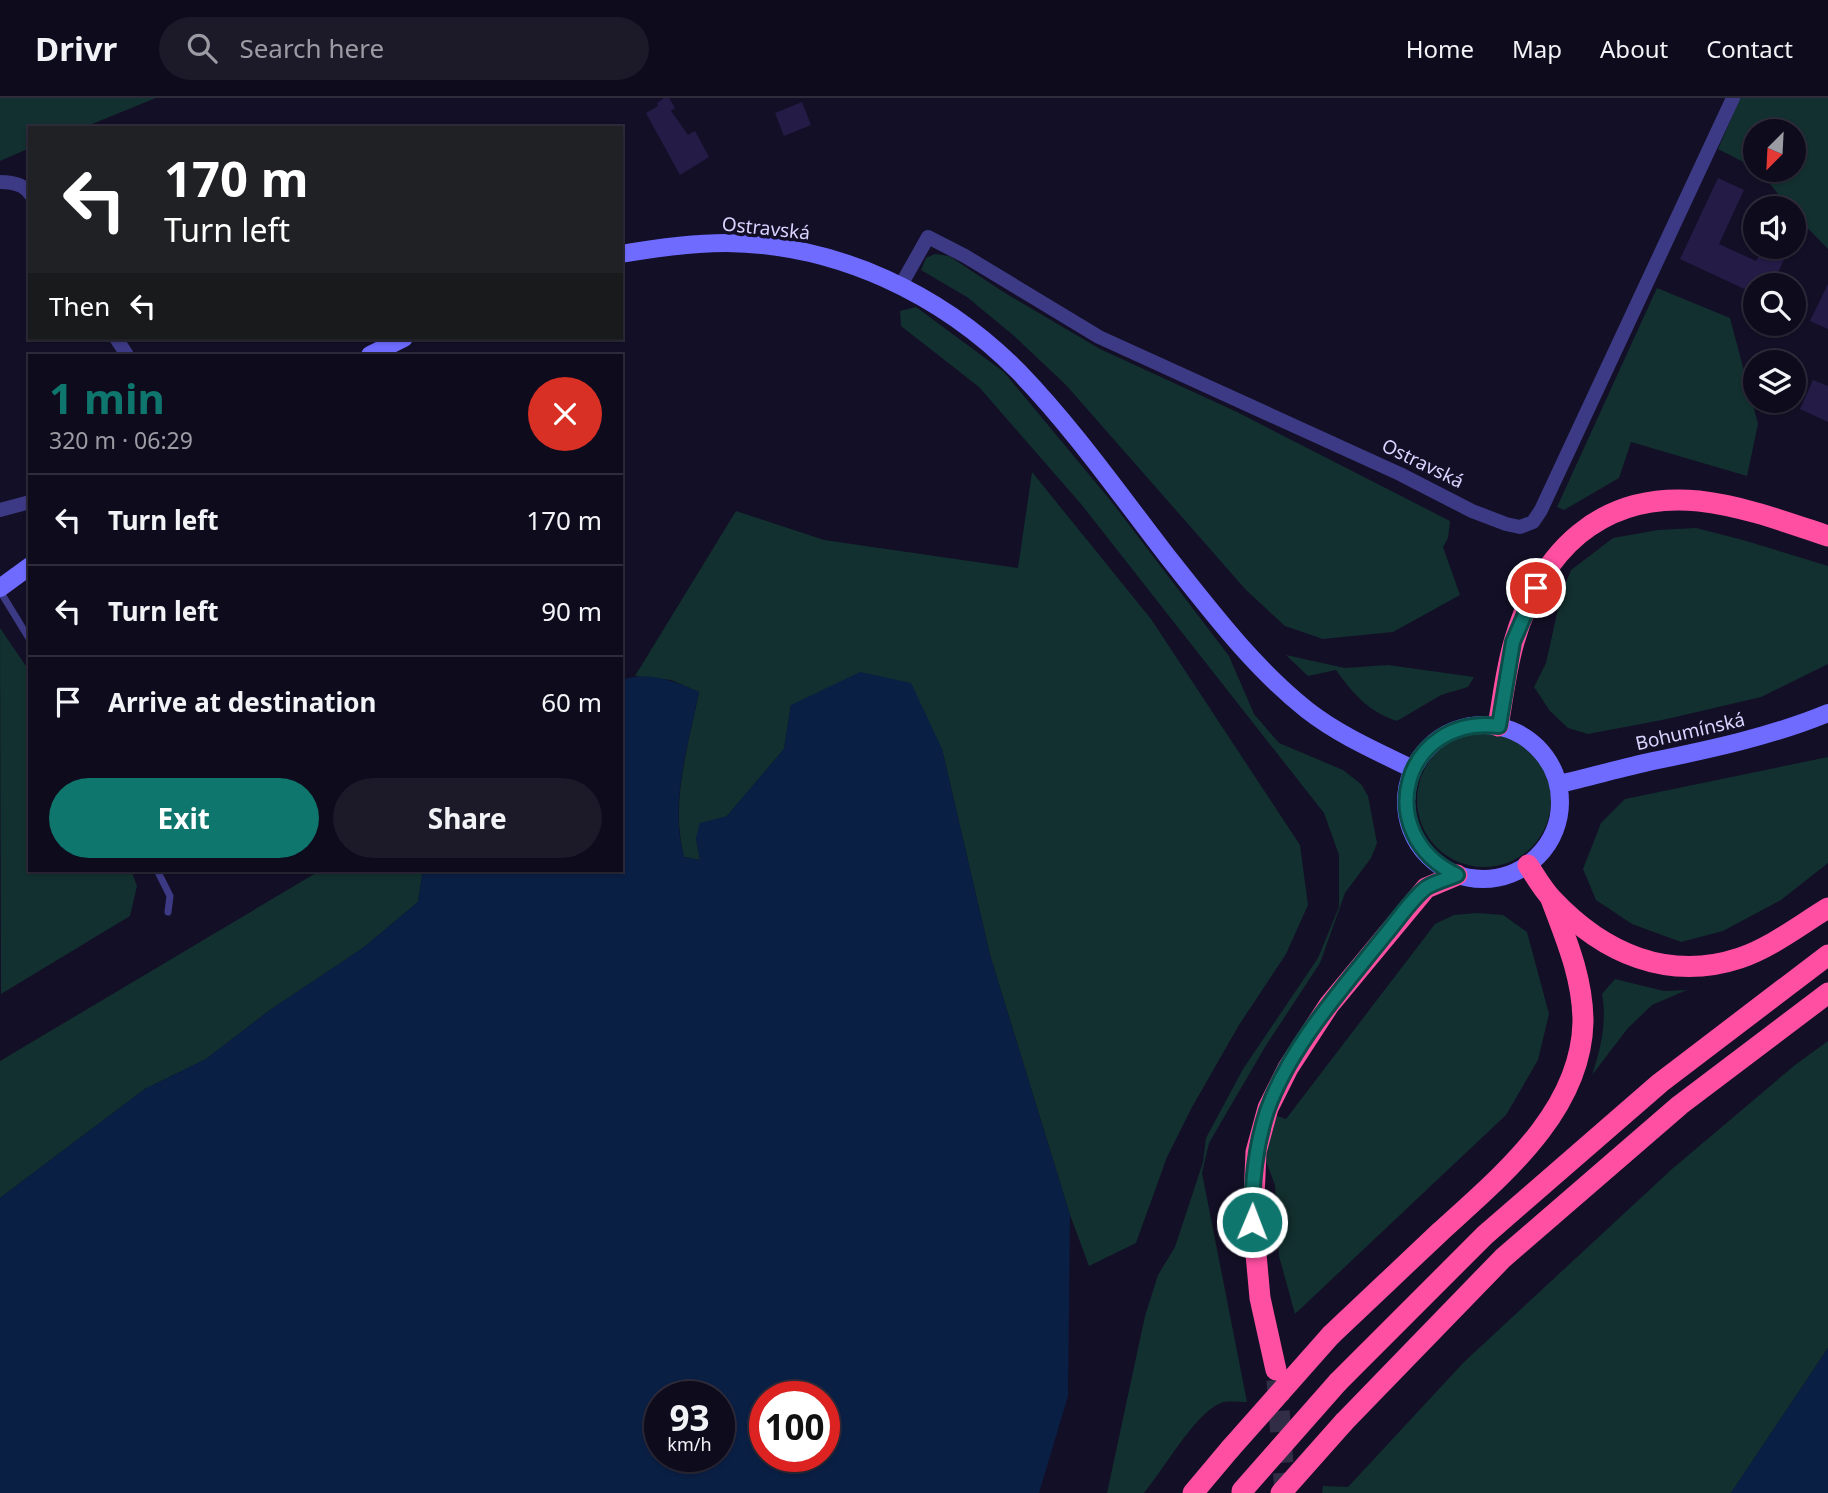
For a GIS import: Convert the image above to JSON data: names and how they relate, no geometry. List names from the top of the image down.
{
  "streets": {
    "main road": ["Ostravská", "Bohumínská"]
  },
  "crossings": [
    ["Ostravská", "Bohumínská"]
  ],
  "north": "bottom left",
  "page": {
    "header": "Drivr",
    "search": "Search here",
    "nav": [
      "Home",
      "Map",
      "About",
      "Contact"
    ],
    "turn": ["170 m", "Turn left"],
    "then": "Then",
    "heading": ["1 min", "320 m · 06:29"],
    "list": [
      {
        "name": "Turn left",
        "value": "170 m"
      },
      {
        "name": "Turn left",
        "value": "90 m"
      },
      {
        "name": "Arrive at destination",
        "value": "60 m"
      }
    ],
    "buttons": ["Exit", "Share"],
    "speed": "93 km/h",
    "limit": "100"
  }
}
